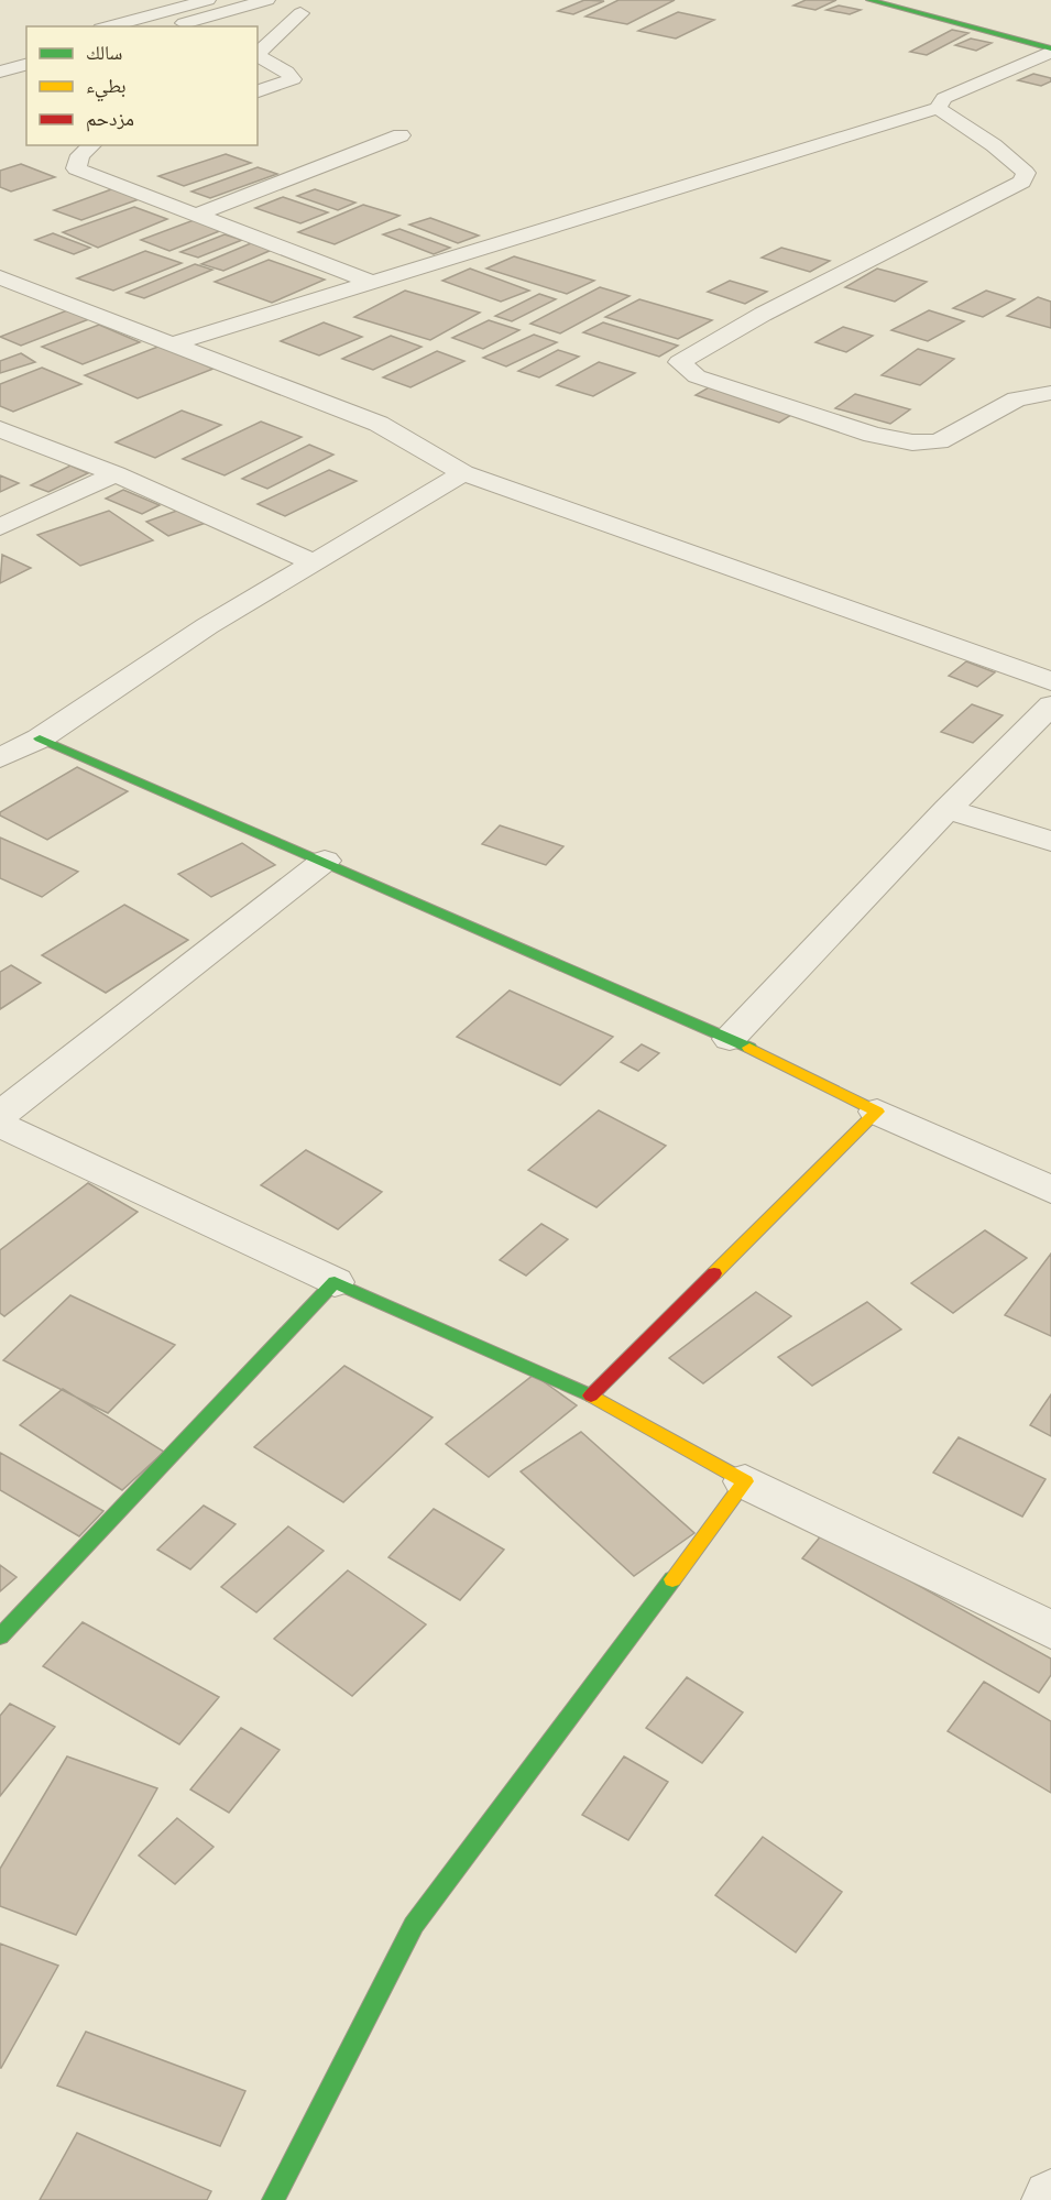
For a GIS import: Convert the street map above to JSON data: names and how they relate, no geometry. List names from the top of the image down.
{
  "legend": ["سالك", "بطيء", "مزدحم"]
}
